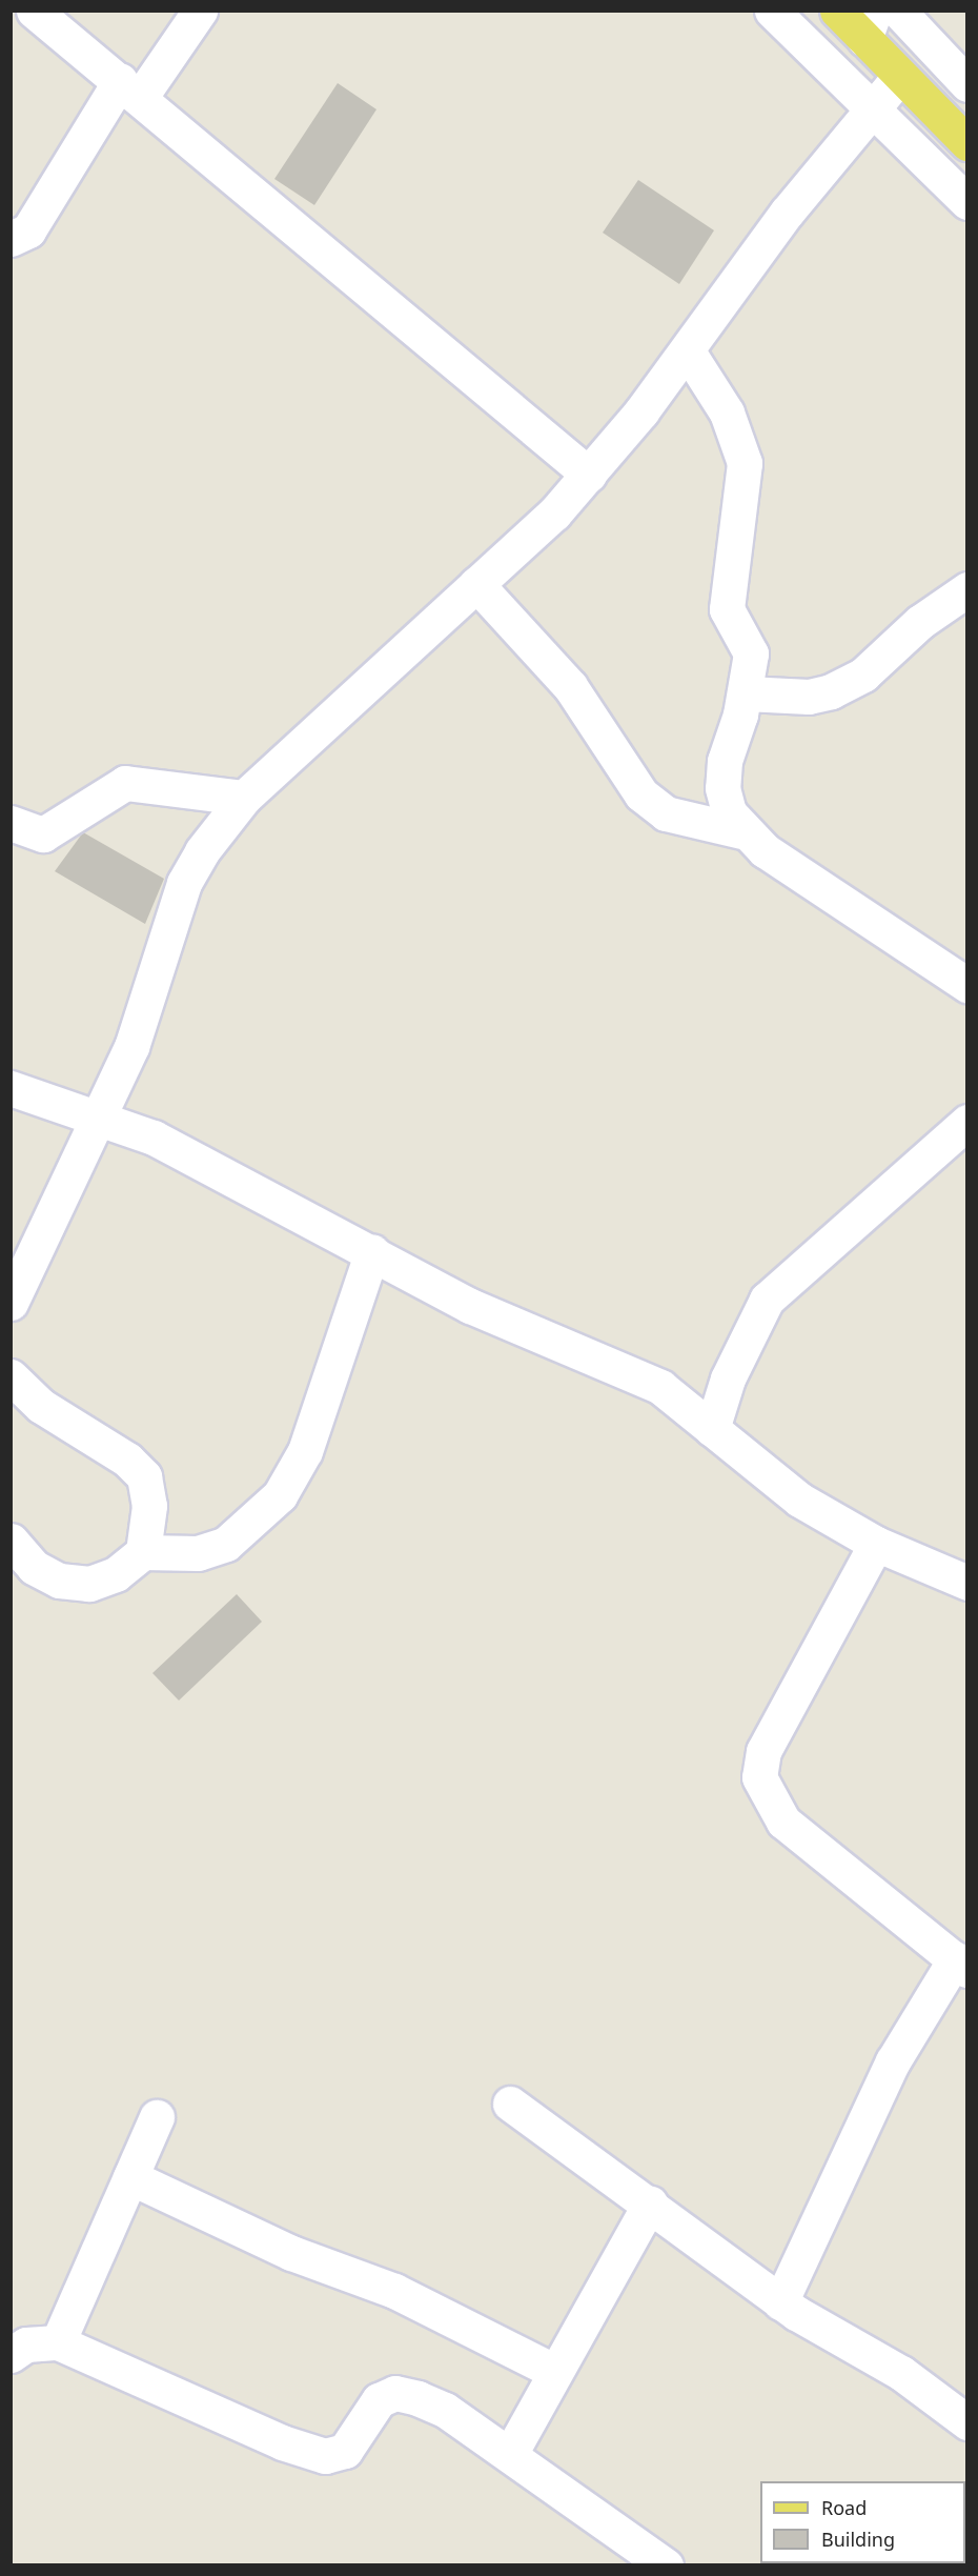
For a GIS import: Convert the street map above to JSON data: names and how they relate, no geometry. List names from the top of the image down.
{
  "legend": ["Road", "Building"]
}
